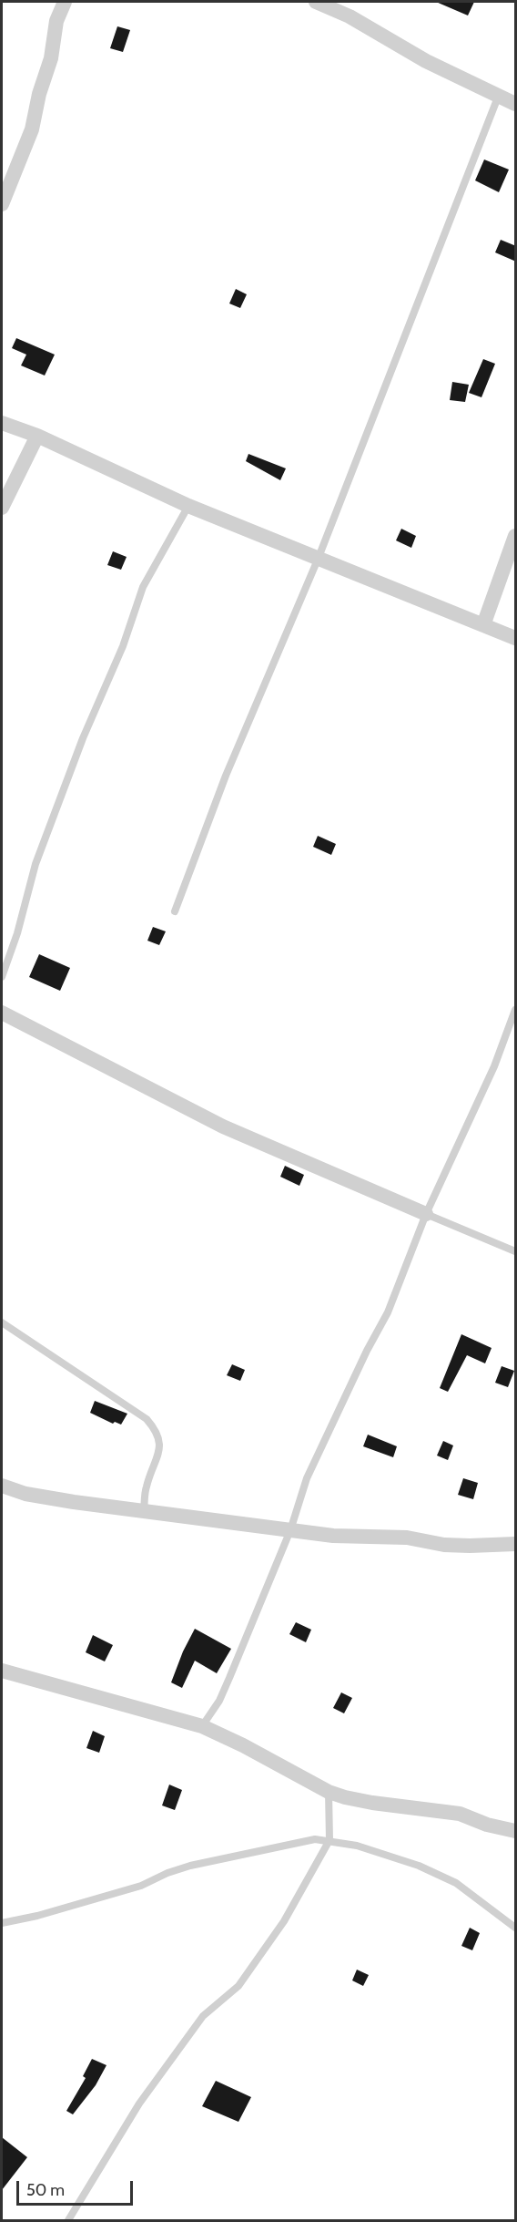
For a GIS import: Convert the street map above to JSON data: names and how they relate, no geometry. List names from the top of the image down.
{
  "scale_bar": "50 m"
}
